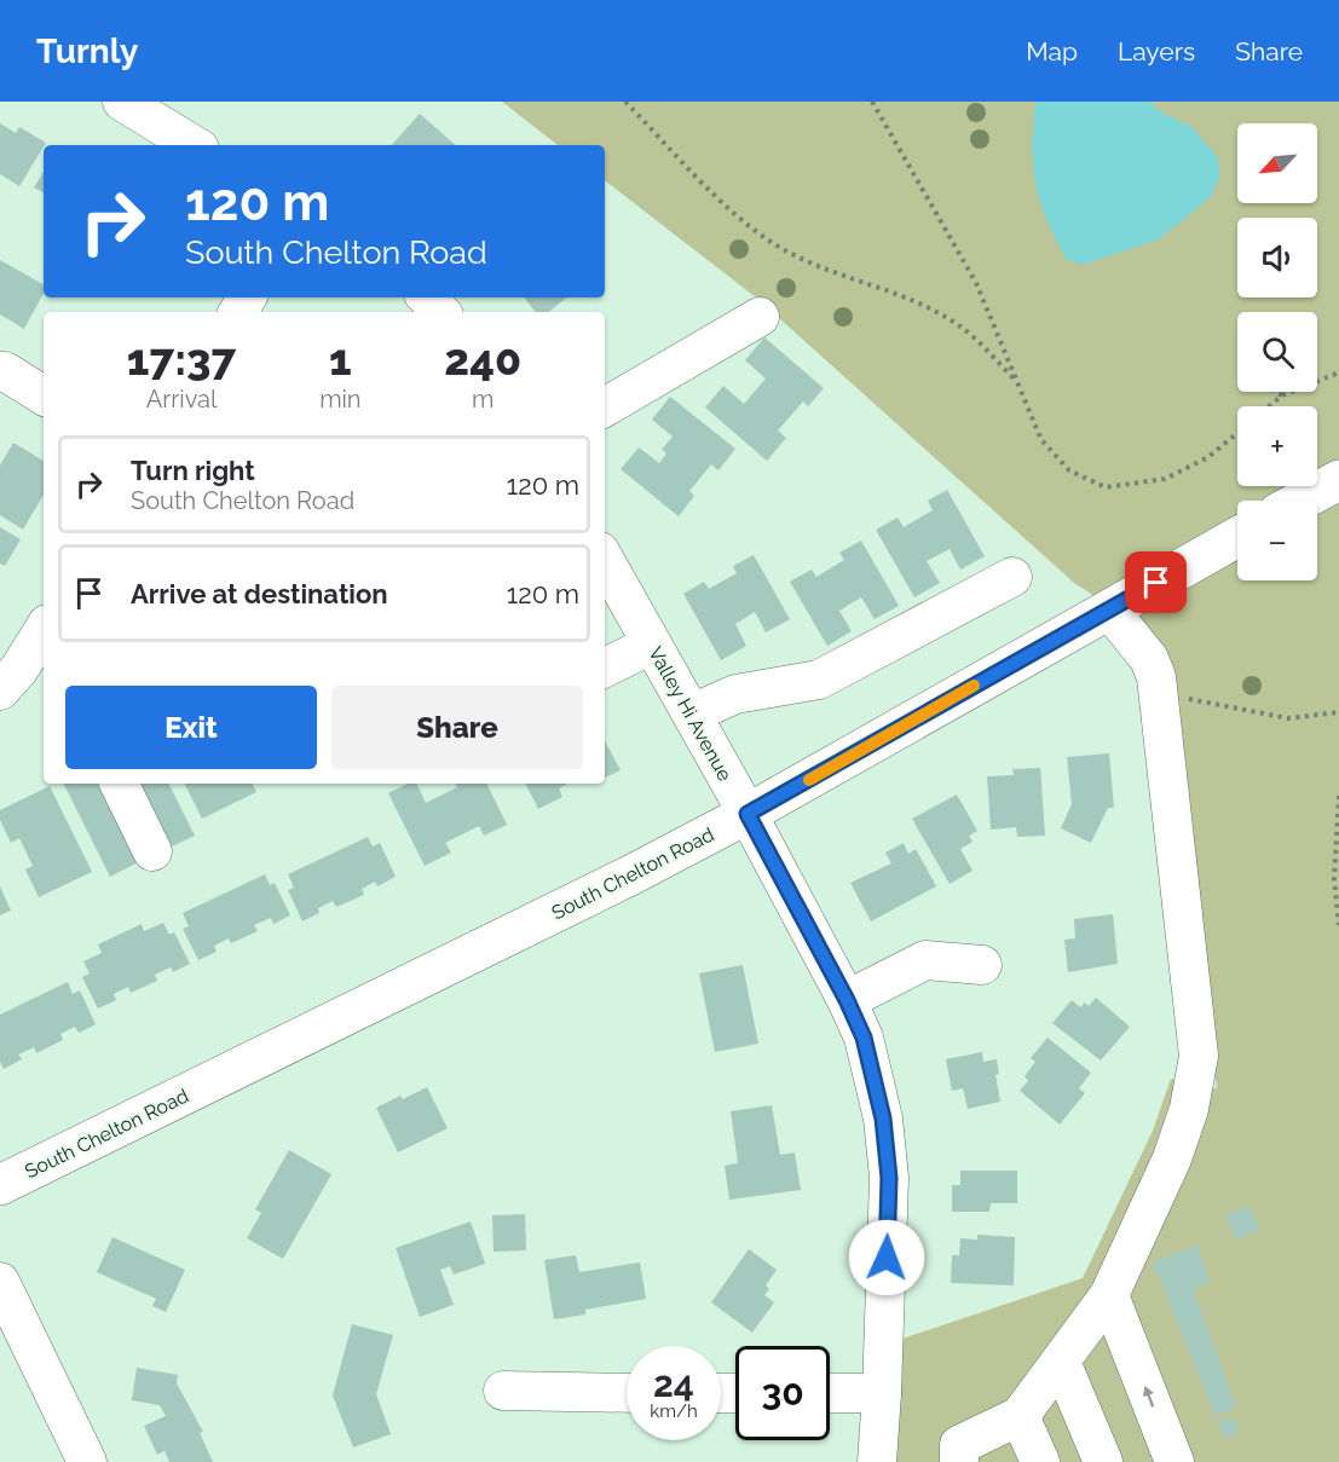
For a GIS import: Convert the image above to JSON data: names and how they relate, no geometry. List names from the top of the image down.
{
  "streets": {
    "main road": ["South Chelton Road"],
    "street": ["Valley Hi Avenue"]
  },
  "crossings": [
    ["Valley Hi Avenue", "South Chelton Road"]
  ],
  "north": "bottom left",
  "page": {
    "header": "Turnly",
    "nav": ["Map", "Layers", "Share"],
    "map_buttons": ["+", "−"],
    "turn": ["120 m", "South Chelton Road"],
    "eta": [
      "17:37",
      "Arrival",
      "1",
      "min",
      "240",
      "m"
    ],
    "list": [
      {
        "name": "Turn right",
        "note": "South Chelton Road",
        "value": "120 m"
      },
      {
        "name": "Arrive at destination",
        "value": "120 m"
      }
    ],
    "buttons": ["Exit", "Share"],
    "speed": "24 km/h",
    "limit": "30"
  }
}
